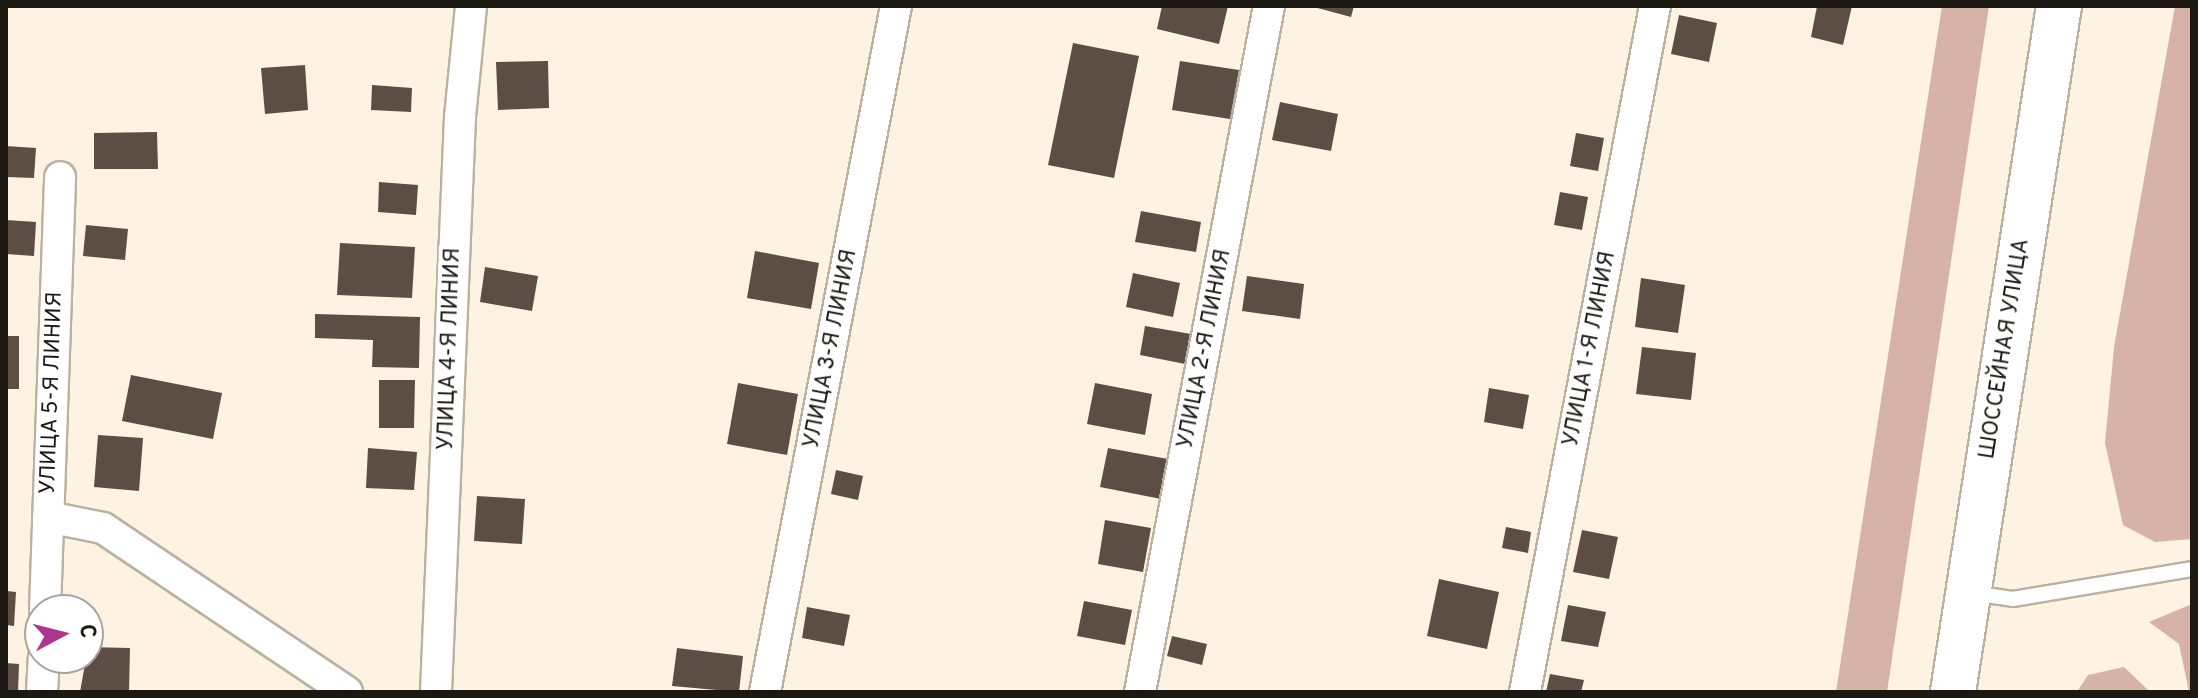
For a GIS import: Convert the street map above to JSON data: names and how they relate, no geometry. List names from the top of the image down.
{
  "streets": {
    "main road": ["ШОССЕЙНАЯ УЛИЦА"],
    "street": [
      "УЛИЦА 4-Я ЛИНИЯ",
      "УЛИЦА 3-Я ЛИНИЯ",
      "УЛИЦА 2-Я ЛИНИЯ",
      "УЛИЦА 1-Я ЛИНИЯ",
      "УЛИЦА 5-Я ЛИНИЯ"
    ]
  },
  "north": "right"
}
